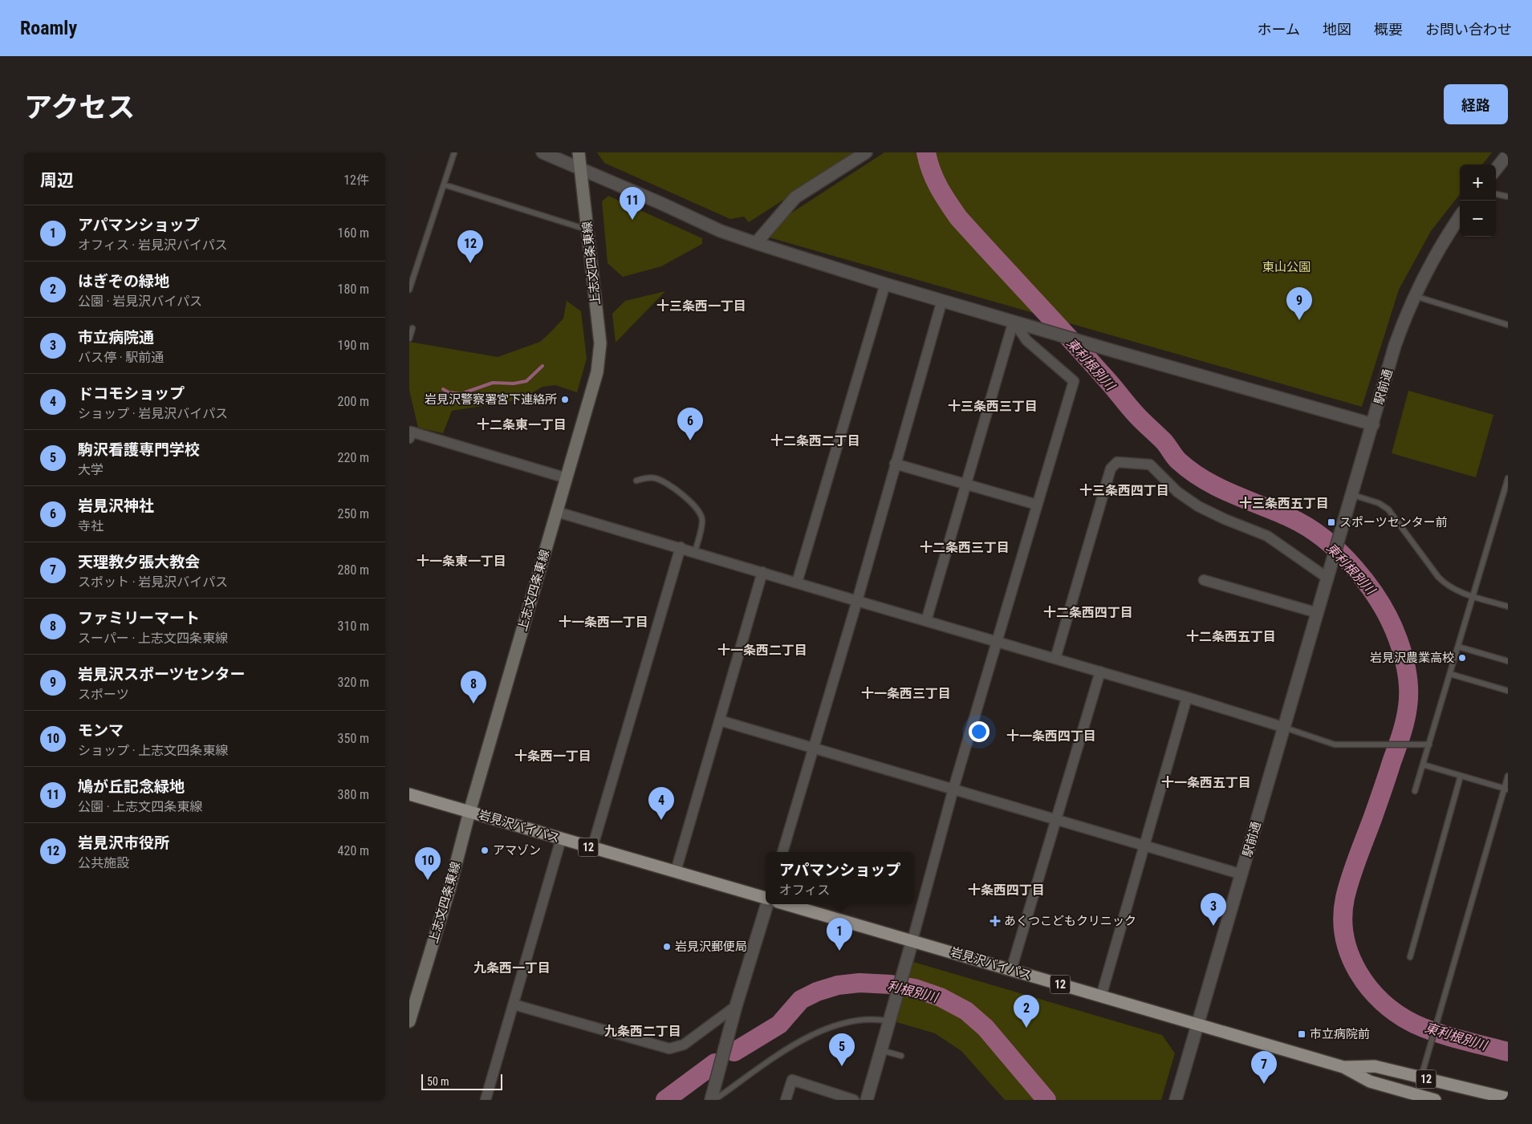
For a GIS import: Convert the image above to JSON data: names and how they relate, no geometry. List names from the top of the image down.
{
  "streets": {
    "highway": ["岩見沢バイパス", "12"],
    "main road": ["上志文四条東線"],
    "street": ["駅前通"]
  },
  "crossings": [
    ["上志文四条東線", "岩見沢バイパス"],
    ["駅前通", "岩見沢バイパス"]
  ],
  "districts": [
    "十三条西一丁目",
    "十三条西三丁目",
    "十二条東一丁目",
    "十二条西二丁目",
    "十三条西四丁目",
    "十三条西五丁目",
    "十二条西三丁目",
    "十一条東一丁目",
    "十二条西四丁目",
    "十一条西一丁目",
    "十二条西五丁目",
    "十一条西二丁目",
    "十一条西三丁目",
    "十一条西四丁目",
    "十条西一丁目",
    "十一条西五丁目",
    "十条西四丁目",
    "九条西一丁目",
    "九条西二丁目"
  ],
  "water": ["東利根別川", "利根別川"],
  "parks": ["東山公園"],
  "places": {
    "other": [
      "岩見沢警察署宮下連絡所",
      "岩見沢農業高校",
      "アマゾン",
      "岩見沢郵便局"
    ],
    "transit": ["スポーツセンター前", "市立病院前"],
    "health": ["あくつこどもクリニック"]
  },
  "scale_bar": "50 m",
  "page": {
    "header": "Roamly",
    "nav": [
      "ホーム",
      "地図",
      "概要",
      "お問い合わせ"
    ],
    "title": "アクセス",
    "buttons": "経路",
    "heading": ["周辺", "12件"],
    "map_buttons": ["+", "−"],
    "pins": [
      "11",
      "12",
      "9",
      "6",
      "8",
      "4",
      "10",
      "3",
      "1",
      "2",
      "5",
      "7"
    ],
    "list": [
      {
        "mark": "1",
        "name": "アパマンショップ",
        "note": "オフィス · 岩見沢バイパス",
        "value": "160 m"
      },
      {
        "mark": "2",
        "name": "はぎぞの緑地",
        "note": "公園 · 岩見沢バイパス",
        "value": "180 m"
      },
      {
        "mark": "3",
        "name": "市立病院通",
        "note": "バス停 · 駅前通",
        "value": "190 m"
      },
      {
        "mark": "4",
        "name": "ドコモショップ",
        "note": "ショップ · 岩見沢バイパス",
        "value": "200 m"
      },
      {
        "mark": "5",
        "name": "駒沢看護専門学校",
        "note": "大学",
        "value": "220 m"
      },
      {
        "mark": "6",
        "name": "岩見沢神社",
        "note": "寺社",
        "value": "250 m"
      },
      {
        "mark": "7",
        "name": "天理教夕張大教会",
        "note": "スポット · 岩見沢バイパス",
        "value": "280 m"
      },
      {
        "mark": "8",
        "name": "ファミリーマート",
        "note": "スーパー · 上志文四条東線",
        "value": "310 m"
      },
      {
        "mark": "9",
        "name": "岩見沢スポーツセンター",
        "note": "スポーツ",
        "value": "320 m"
      },
      {
        "mark": "10",
        "name": "モンマ",
        "note": "ショップ · 上志文四条東線",
        "value": "350 m"
      },
      {
        "mark": "11",
        "name": "鳩が丘記念緑地",
        "note": "公園 · 上志文四条東線",
        "value": "380 m"
      },
      {
        "mark": "12",
        "name": "岩見沢市役所",
        "note": "公共施設",
        "value": "420 m"
      }
    ],
    "popup": ["アパマンショップ", "オフィス"],
    "scale": "50 m"
  }
}
